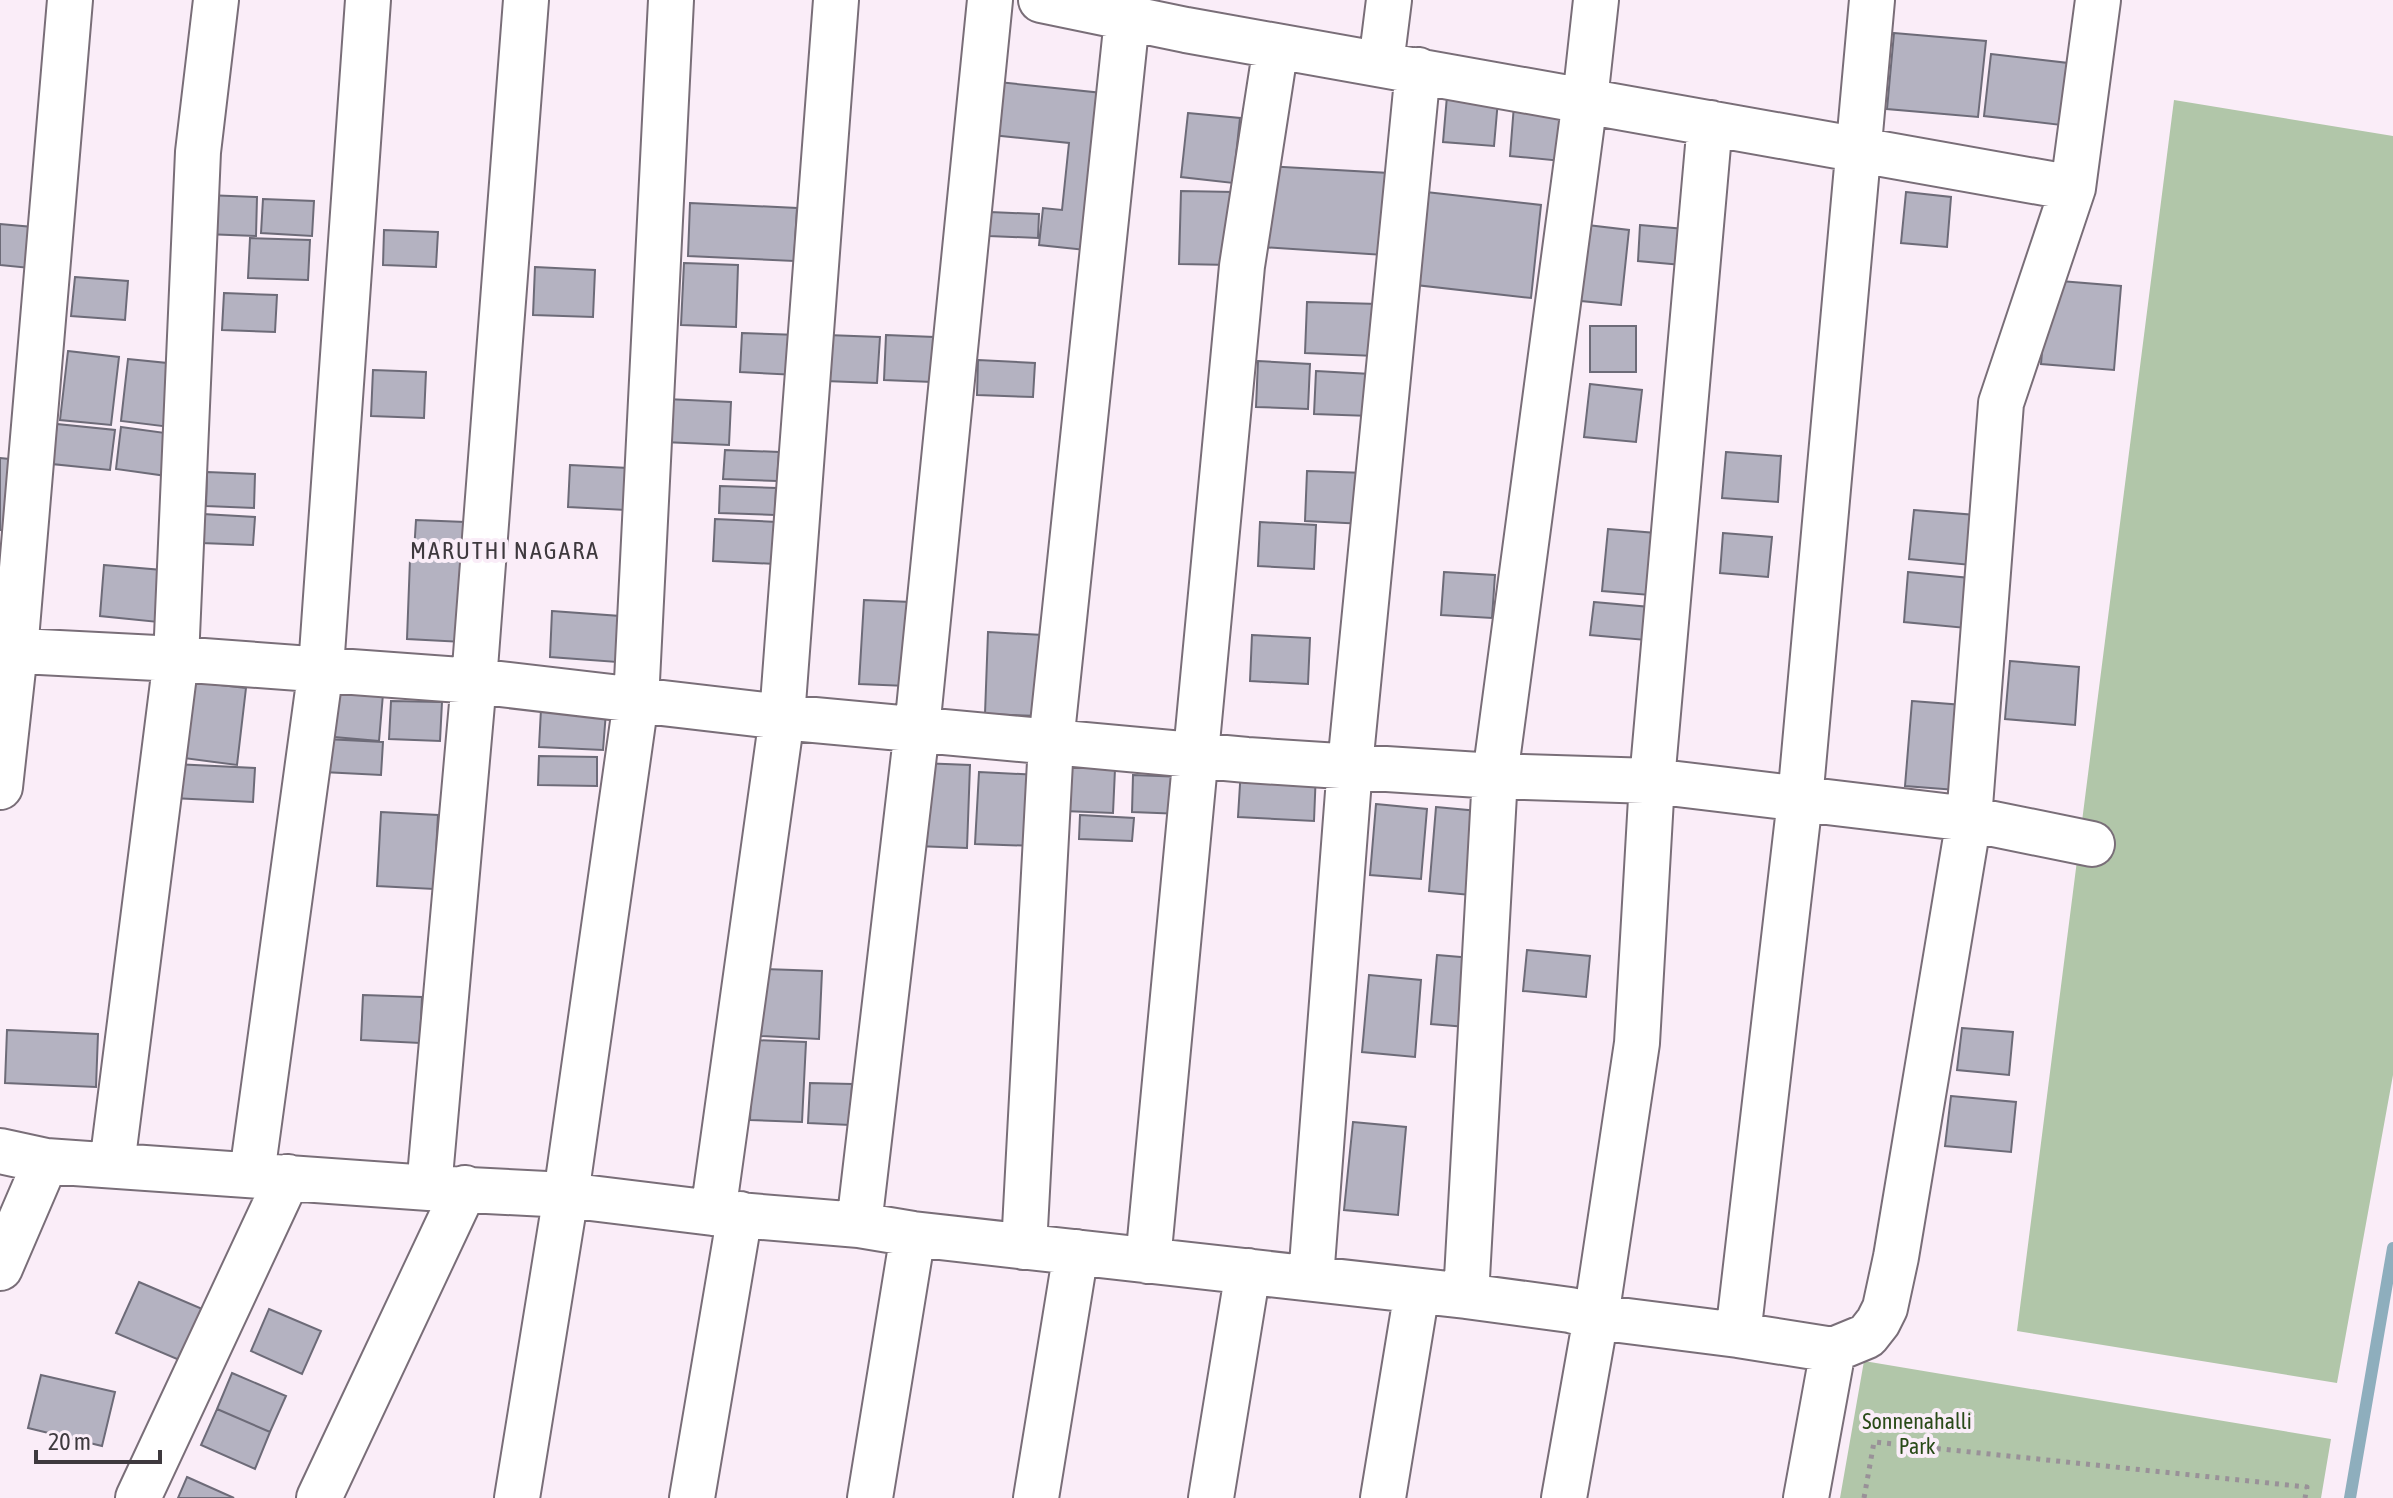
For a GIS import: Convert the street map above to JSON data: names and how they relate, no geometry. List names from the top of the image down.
{
  "districts": ["MARUTHI NAGARA"],
  "parks": ["Sonnenahalli Park"],
  "scale_bar": "20 m"
}
